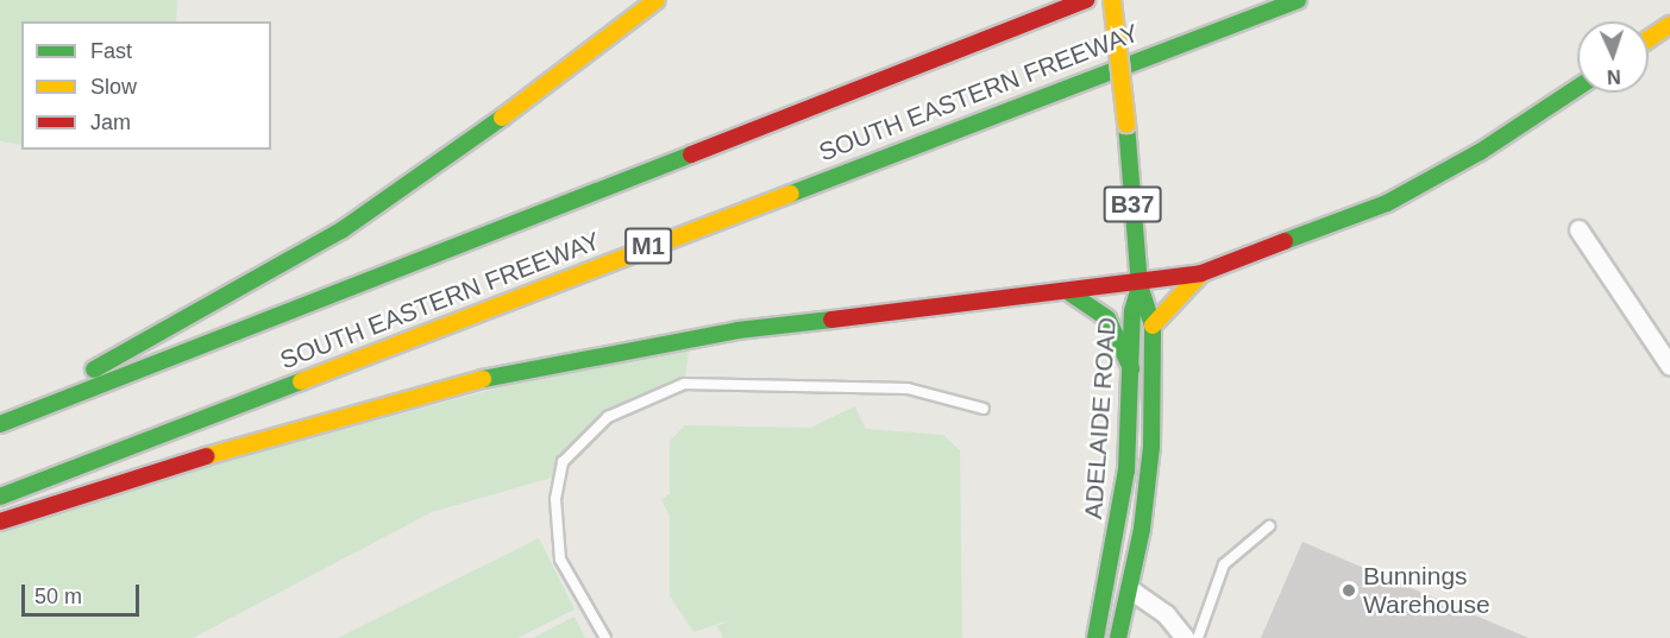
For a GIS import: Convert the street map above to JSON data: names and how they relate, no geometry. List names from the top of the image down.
{
  "streets": {
    "main road": [
      "SOUTH EASTERN FREEWAY",
      "B37",
      "M1",
      "ADELAIDE ROAD"
    ]
  },
  "places": ["Bunnings Warehouse"],
  "legend": ["Fast", "Slow", "Jam"],
  "scale_bar": "50 m",
  "north": "bottom"
}
